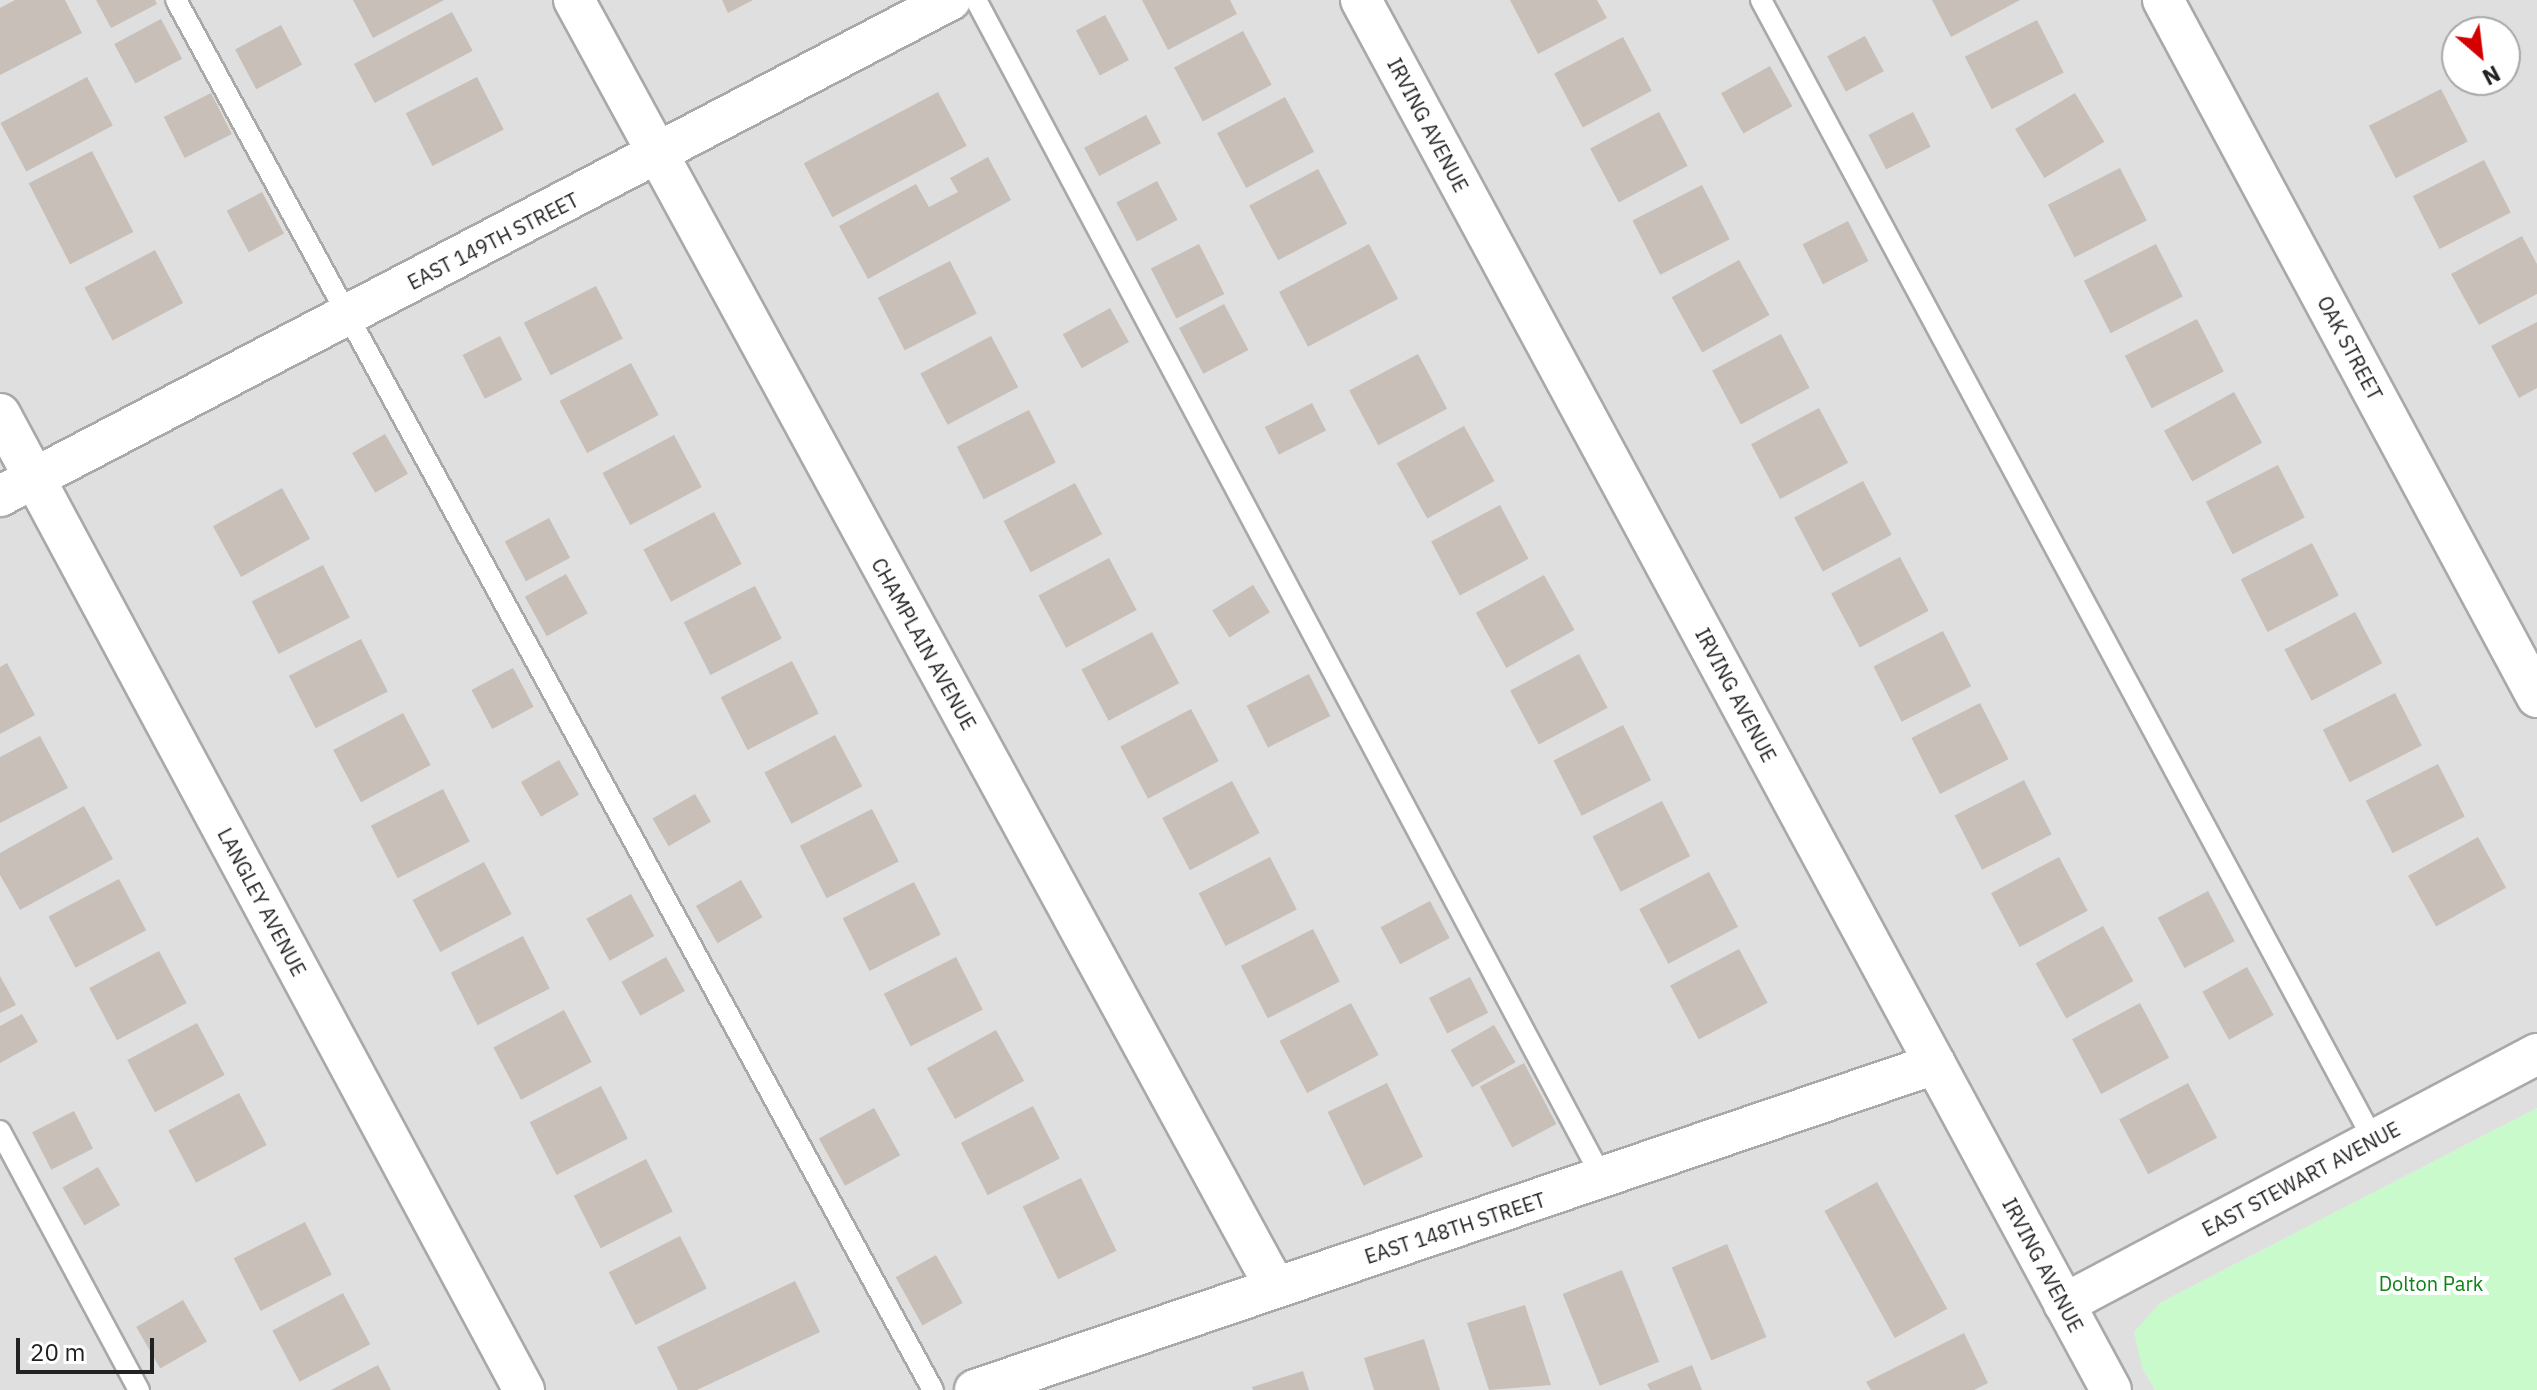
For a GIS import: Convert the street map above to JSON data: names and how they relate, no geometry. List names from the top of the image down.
{
  "streets": {
    "street": [
      "IRVING AVENUE",
      "EAST 149TH STREET",
      "OAK STREET",
      "CHAMPLAIN AVENUE",
      "LANGLEY AVENUE",
      "EAST STEWART AVENUE",
      "EAST 148TH STREET"
    ]
  },
  "crossings": [
    ["IRVING AVENUE", "EAST STEWART AVENUE"],
    ["IRVING AVENUE", "EAST 148TH STREET"],
    ["EAST 149TH STREET", "CHAMPLAIN AVENUE"],
    ["EAST 149TH STREET", "LANGLEY AVENUE"],
    ["CHAMPLAIN AVENUE", "EAST 148TH STREET"]
  ],
  "parks": ["Dolton Park"],
  "scale_bar": "20 m",
  "north": "bottom right"
}
